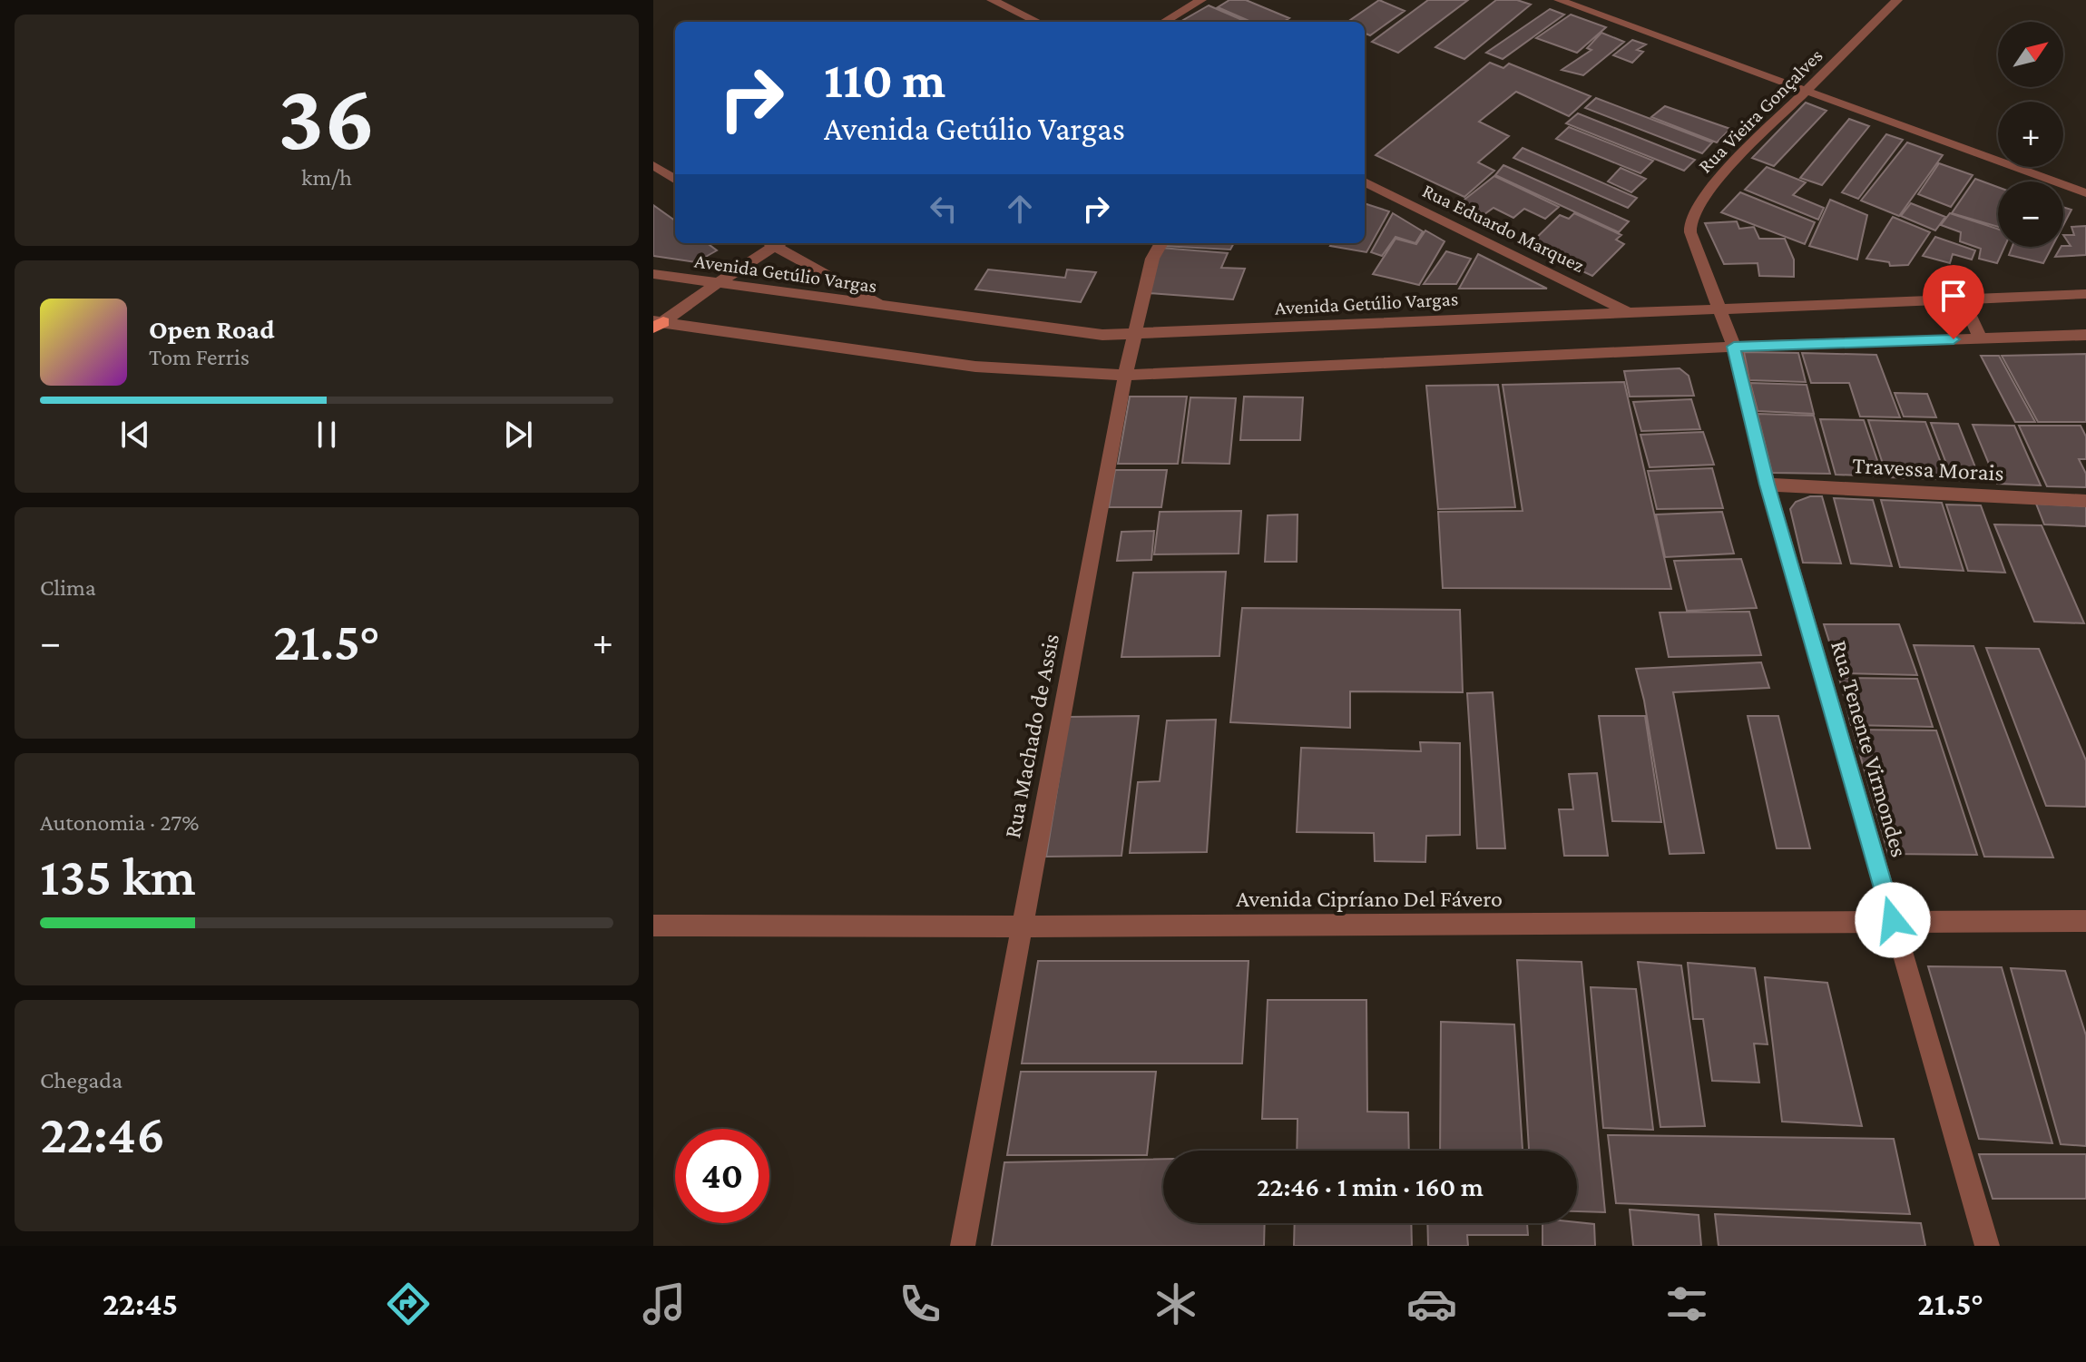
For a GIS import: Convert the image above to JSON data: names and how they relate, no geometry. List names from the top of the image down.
{
  "streets": {
    "street": [
      "Rua Vieira Gonçalves",
      "Rua Eduardo Marquez",
      "Avenida Getúlio Vargas",
      "Travessa Morais",
      "Rua Machado de Assis",
      "Rua Tenente Virmondes",
      "Avenida Cipríano Del Fávero"
    ]
  },
  "crossings": [
    ["Rua Vieira Gonçalves", "Avenida Getúlio Vargas"],
    ["Rua Vieira Gonçalves", "Rua Tenente Virmondes"],
    ["Rua Eduardo Marquez", "Avenida Getúlio Vargas"],
    ["Avenida Getúlio Vargas", "Rua Machado de Assis"],
    ["Travessa Morais", "Rua Tenente Virmondes"],
    ["Rua Machado de Assis", "Avenida Cipríano Del Fávero"],
    ["Rua Tenente Virmondes", "Avenida Cipríano Del Fávero"]
  ],
  "north": "top right",
  "page": {
    "tile": [
      ["36", "km/h"],
      "Clima",
      ["Autonomia · 27%", "135 km"],
      ["Chegada", "22:46"]
    ],
    "map_buttons": ["+", "−"],
    "turn": ["110 m", "Avenida Getúlio Vargas"],
    "song": ["Open Road", "Tom Ferris"],
    "heat": ["−", "21.5°", "+"],
    "limit": "40",
    "trip": "22:46 · 1 min · 160 m",
    "tabs": ["22:45", "21.5°"]
  }
}
